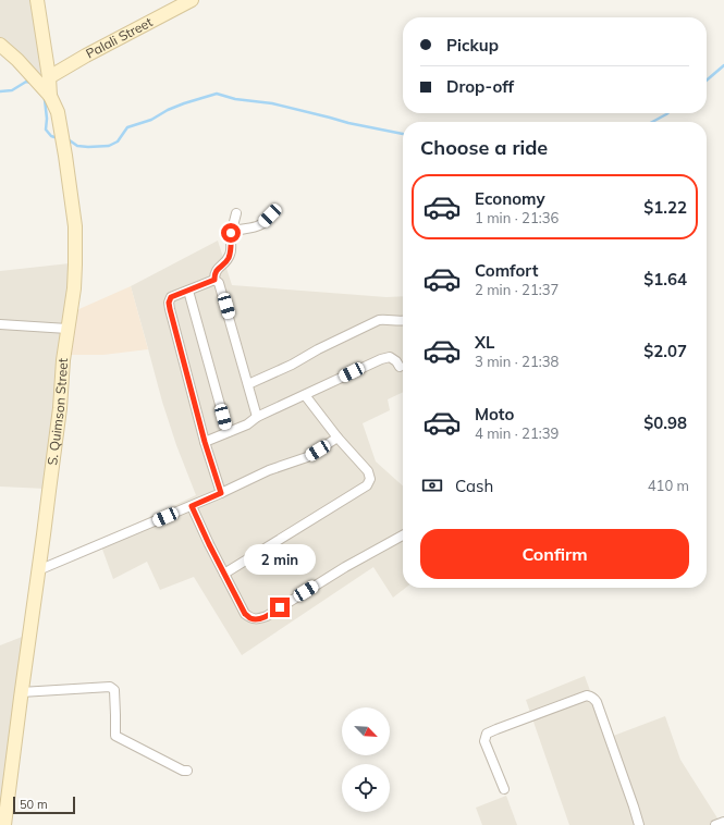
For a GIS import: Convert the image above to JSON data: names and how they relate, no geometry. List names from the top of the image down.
{
  "streets": {
    "street": ["Palali Street", "S. Quimson Street"]
  },
  "crossings": [
    ["Palali Street", "S. Quimson Street"]
  ],
  "scale_bar": "50 m",
  "north": "bottom right",
  "page": {
    "banner": ["Pickup", "Drop-off"],
    "heading": "Choose a ride",
    "list": [
      {
        "name": "Economy",
        "note": "1 min · 21:36",
        "value": "$1.22"
      },
      {
        "name": "Comfort",
        "note": "2 min · 21:37",
        "value": "$1.64"
      },
      {
        "name": "XL",
        "note": "3 min · 21:38",
        "value": "$2.07"
      },
      {
        "name": "Moto",
        "note": "4 min · 21:39",
        "value": "$0.98"
      }
    ],
    "pay": ["Cash", "410 m"],
    "buttons": "Confirm",
    "bubble": "2 min",
    "scale": "50 m"
  }
}
